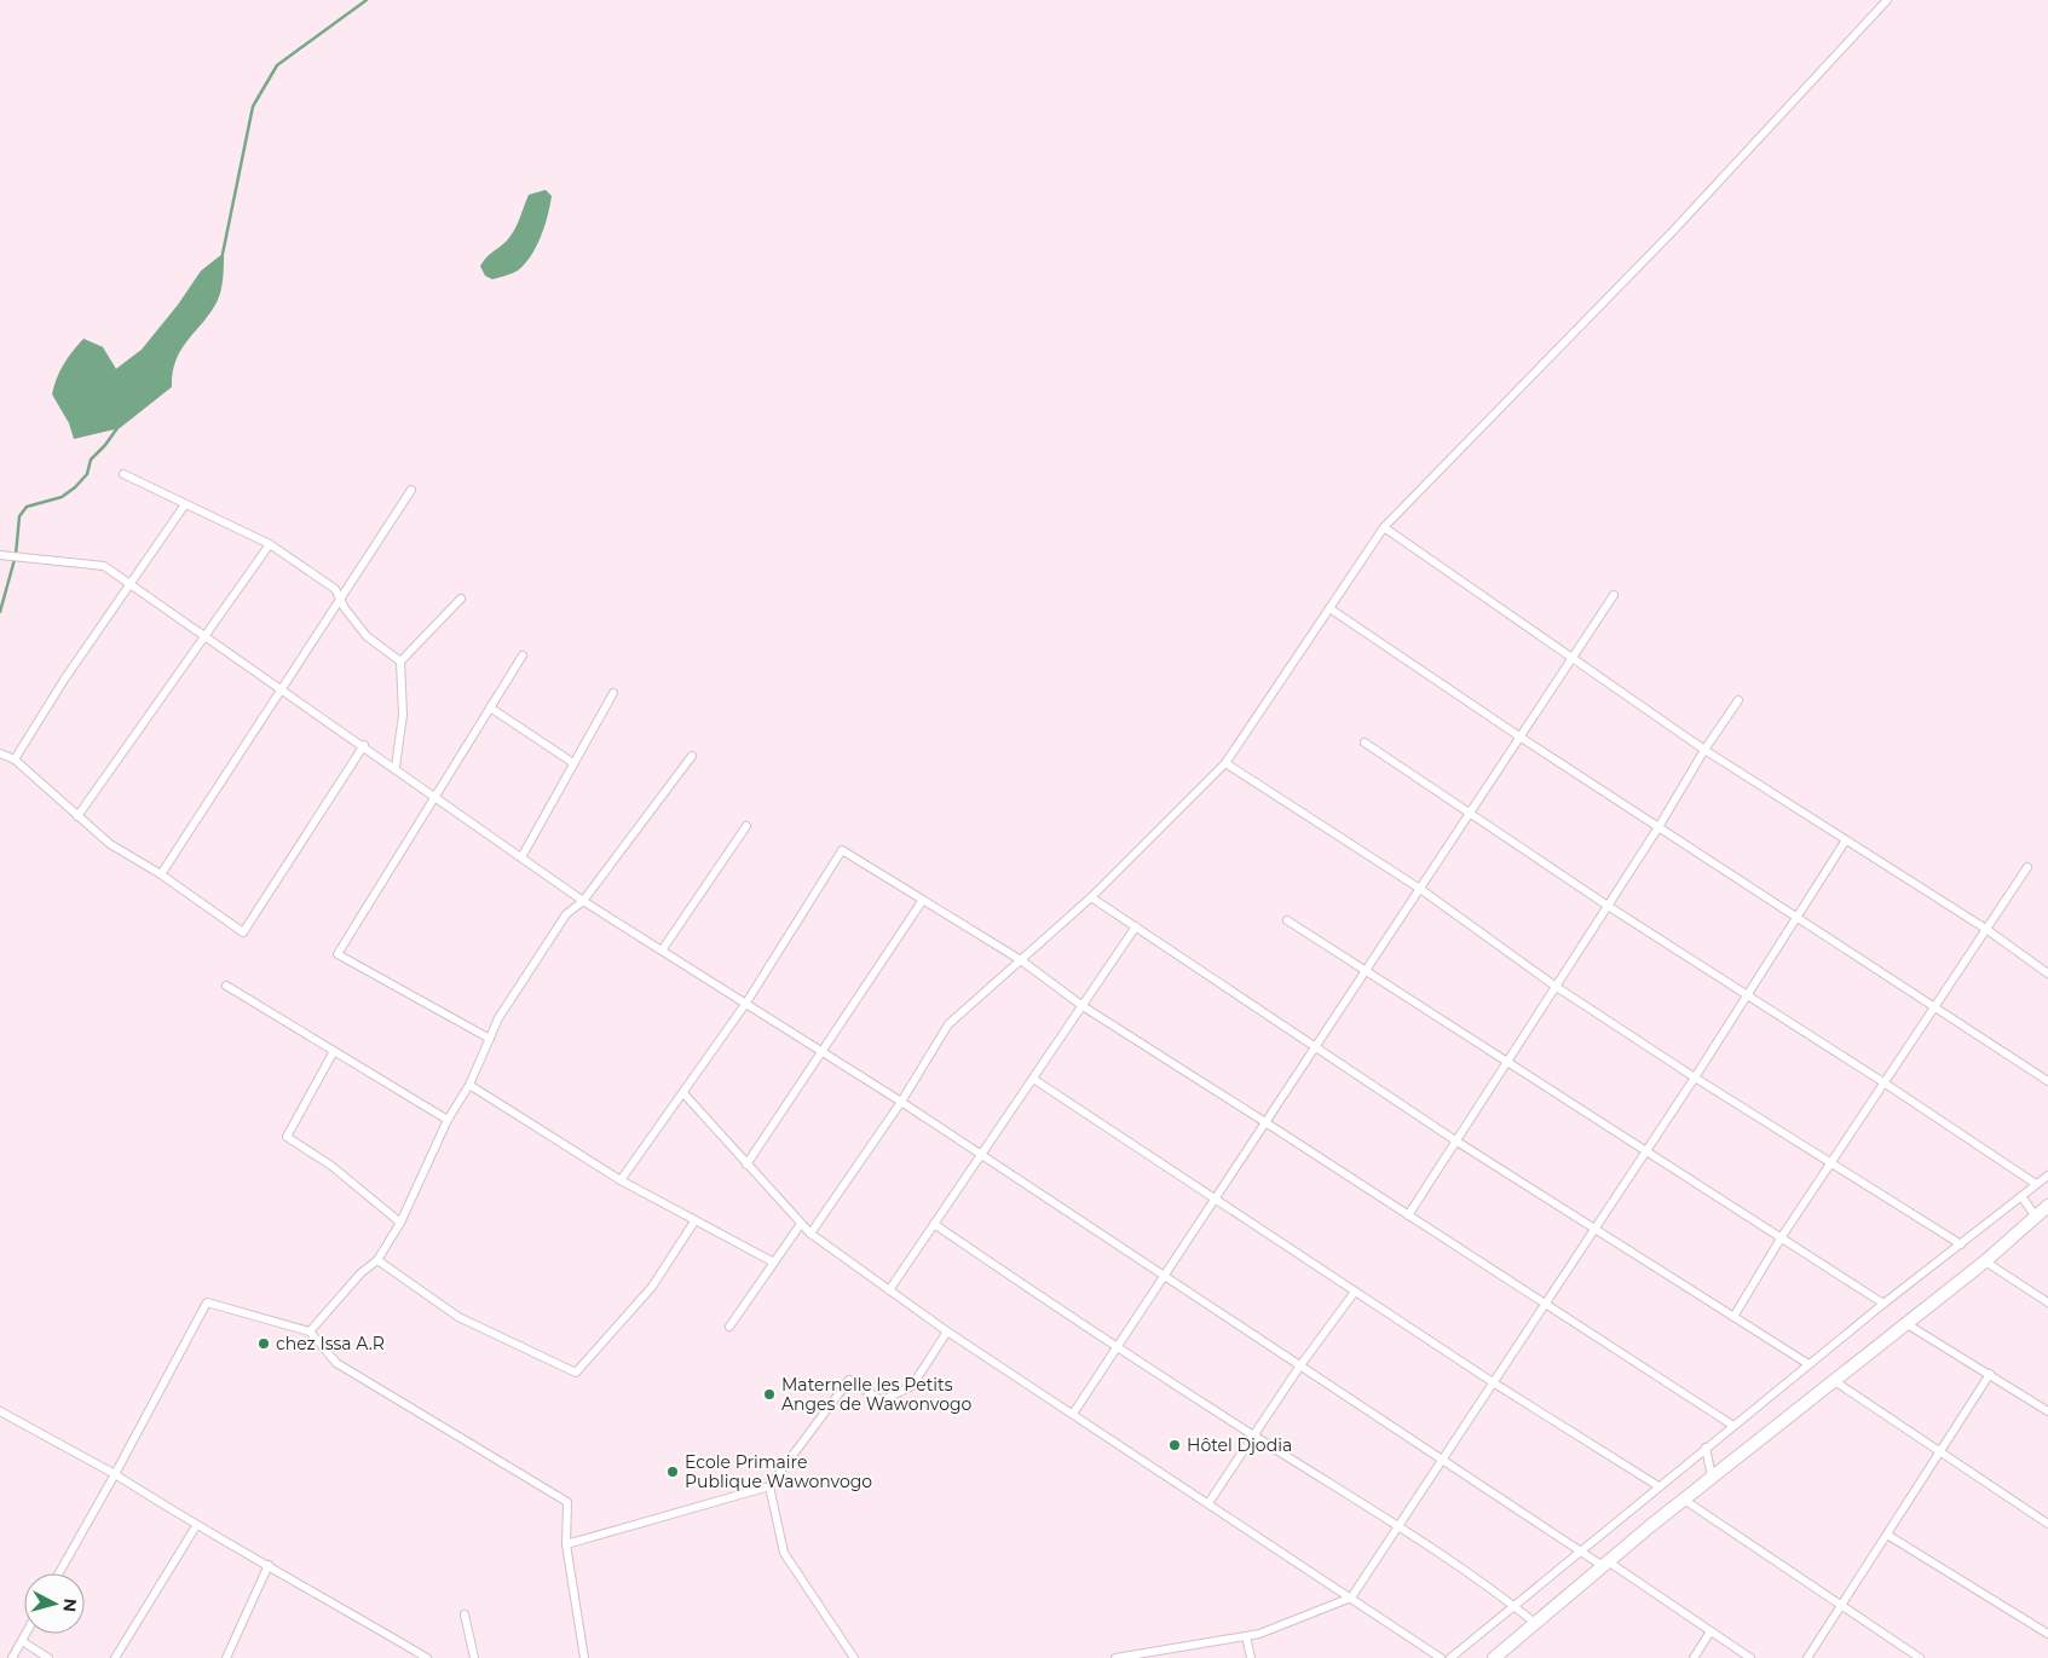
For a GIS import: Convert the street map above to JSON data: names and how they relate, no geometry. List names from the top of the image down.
{
  "places": [
    "chez Issa A.R",
    "Maternelle les Petits Anges de Wawonvogo",
    "Hôtel Djodia",
    "Ecole Primaire Publique Wawonvogo"
  ],
  "north": "right"
}
